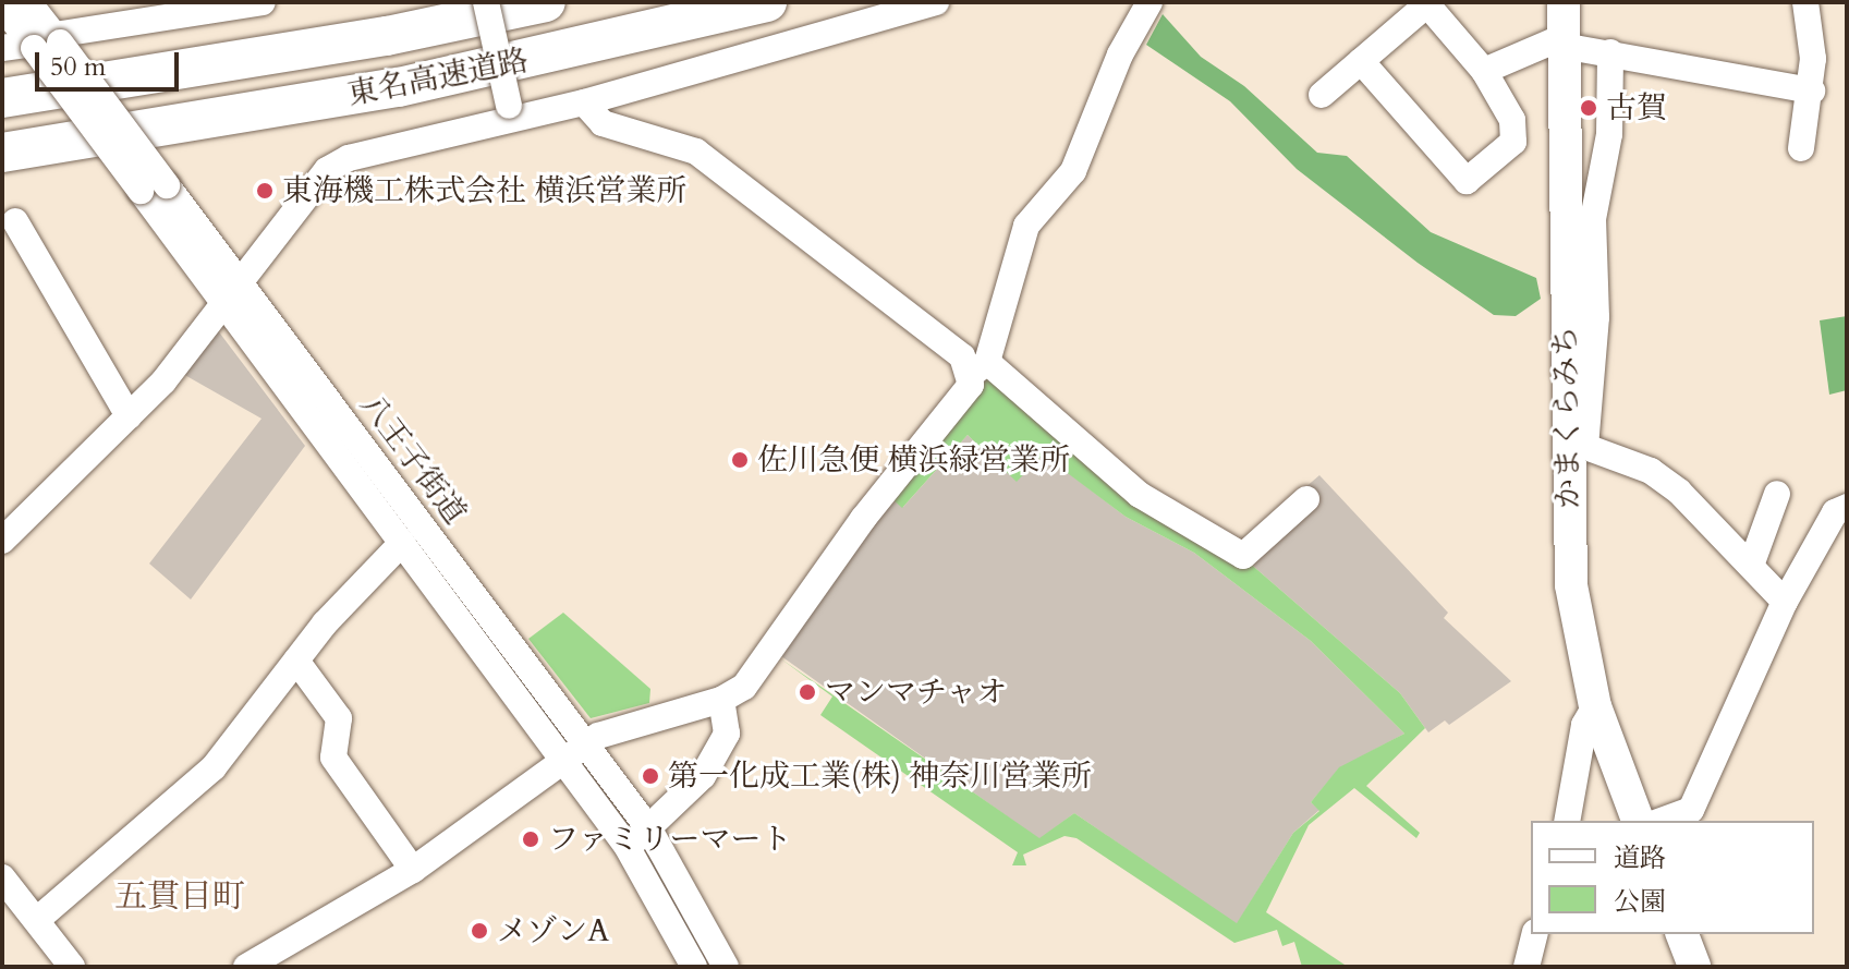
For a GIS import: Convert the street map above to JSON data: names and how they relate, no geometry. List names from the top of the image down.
{
  "streets": {
    "highway": ["東名高速道路"],
    "main road": ["かまくらみち"],
    "street": ["八王子街道"]
  },
  "districts": ["五貫目町"],
  "places": [
    "古賀",
    "東海機工株式会社 横浜営業所",
    "佐川急便 横浜緑営業所",
    "マンマチャオ",
    "第一化成工業(株) 神奈川営業所",
    "ファミリーマート",
    "メゾンA"
  ],
  "legend": ["道路", "公園"],
  "scale_bar": "50 m"
}
